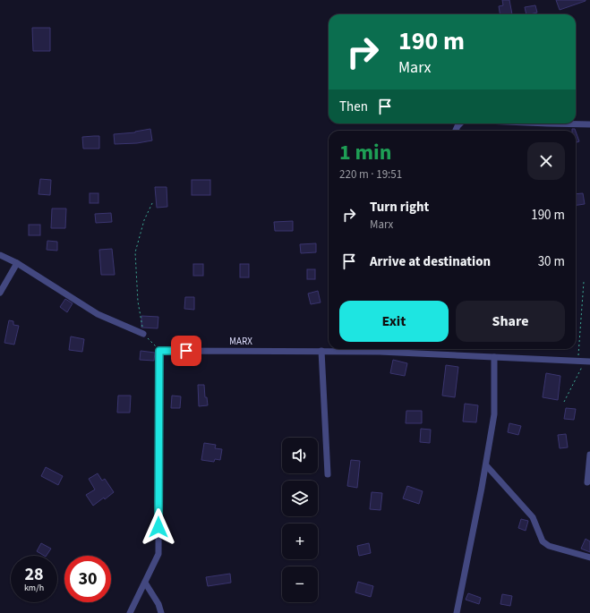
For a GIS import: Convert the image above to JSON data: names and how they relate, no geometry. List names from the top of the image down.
{
  "streets": {
    "street": ["MARX"]
  },
  "page": {
    "turn": ["190 m", "Marx"],
    "then": "Then",
    "heading": ["1 min", "220 m · 19:51"],
    "list": [
      {
        "name": "Turn right",
        "note": "Marx",
        "value": "190 m"
      },
      {
        "name": "Arrive at destination",
        "value": "30 m"
      }
    ],
    "buttons": ["Exit", "Share"],
    "map_buttons": ["+", "−"],
    "speed": "28 km/h",
    "limit": "30"
  }
}
